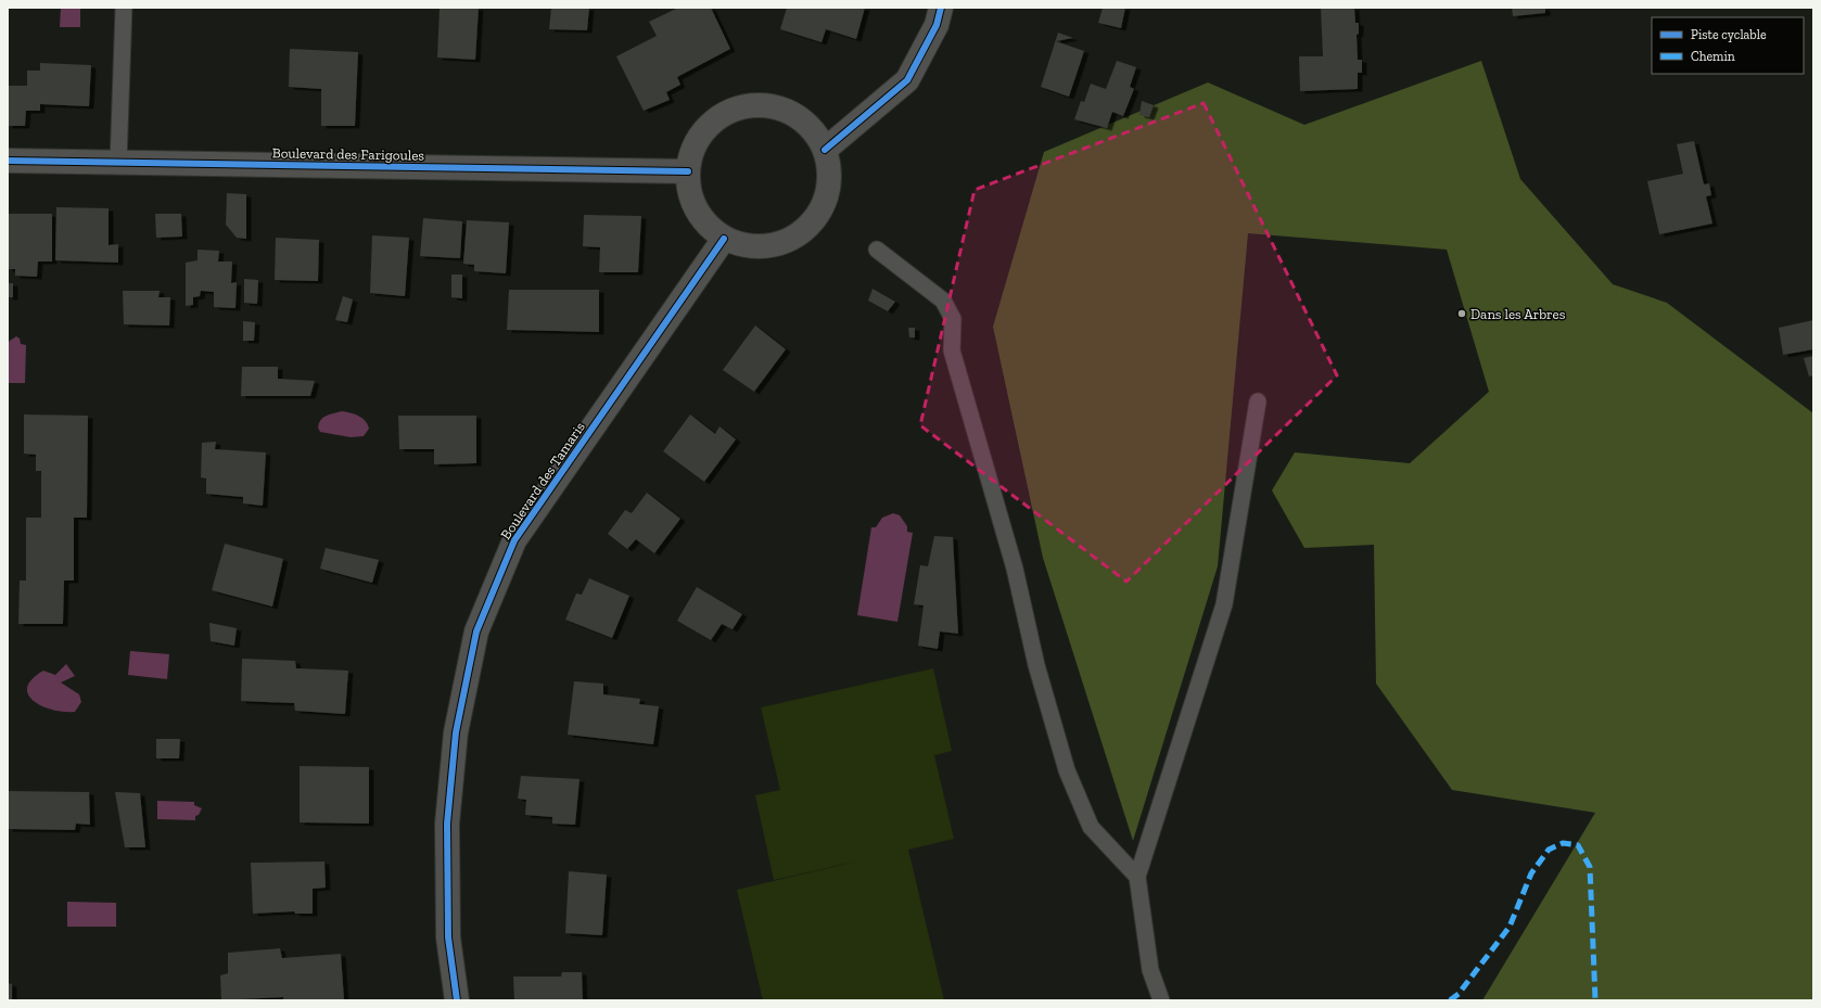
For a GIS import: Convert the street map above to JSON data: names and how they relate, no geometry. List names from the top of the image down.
{
  "streets": {
    "street": ["Boulevard des Farigoules", "Boulevard des Tamaris"]
  },
  "crossings": [
    ["Boulevard des Farigoules", "Boulevard des Tamaris"]
  ],
  "places": ["Dans les Arbres"],
  "legend": ["Piste cyclable", "Chemin"]
}
